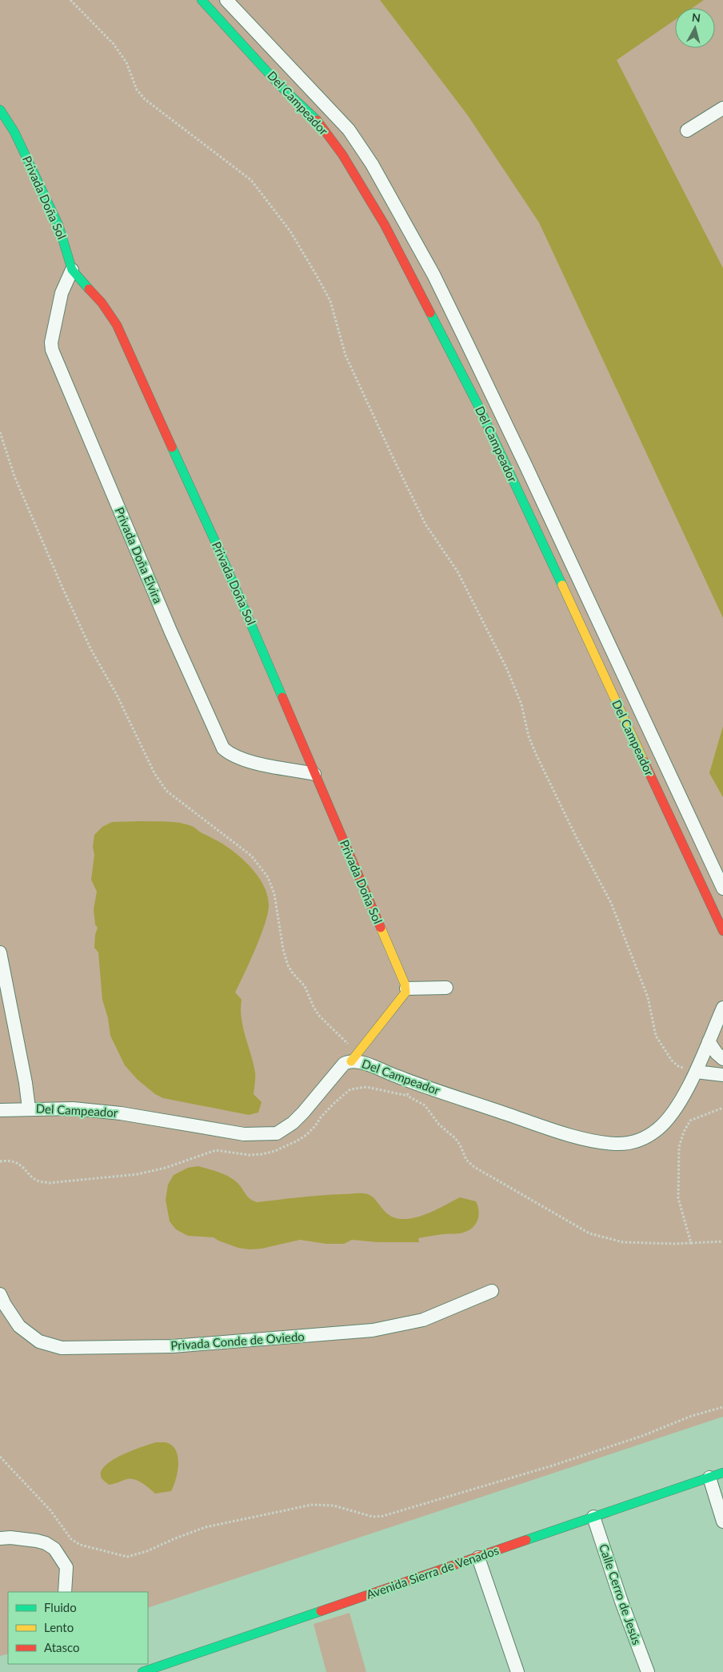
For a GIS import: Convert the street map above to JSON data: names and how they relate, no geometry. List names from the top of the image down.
{
  "streets": {
    "street": [
      "Del Campeador",
      "Privada Doña Sol",
      "Privada Doña Elvira",
      "Privada Conde de Oviedo",
      "Avenida Sierra de Venados",
      "Calle Cerro de Jesús"
    ]
  },
  "crossings": [
    ["Privada Doña Sol", "Privada Doña Elvira"],
    ["Avenida Sierra de Venados", "Calle Cerro de Jesús"]
  ],
  "legend": ["Fluido", "Lento", "Atasco"],
  "north": "top"
}
